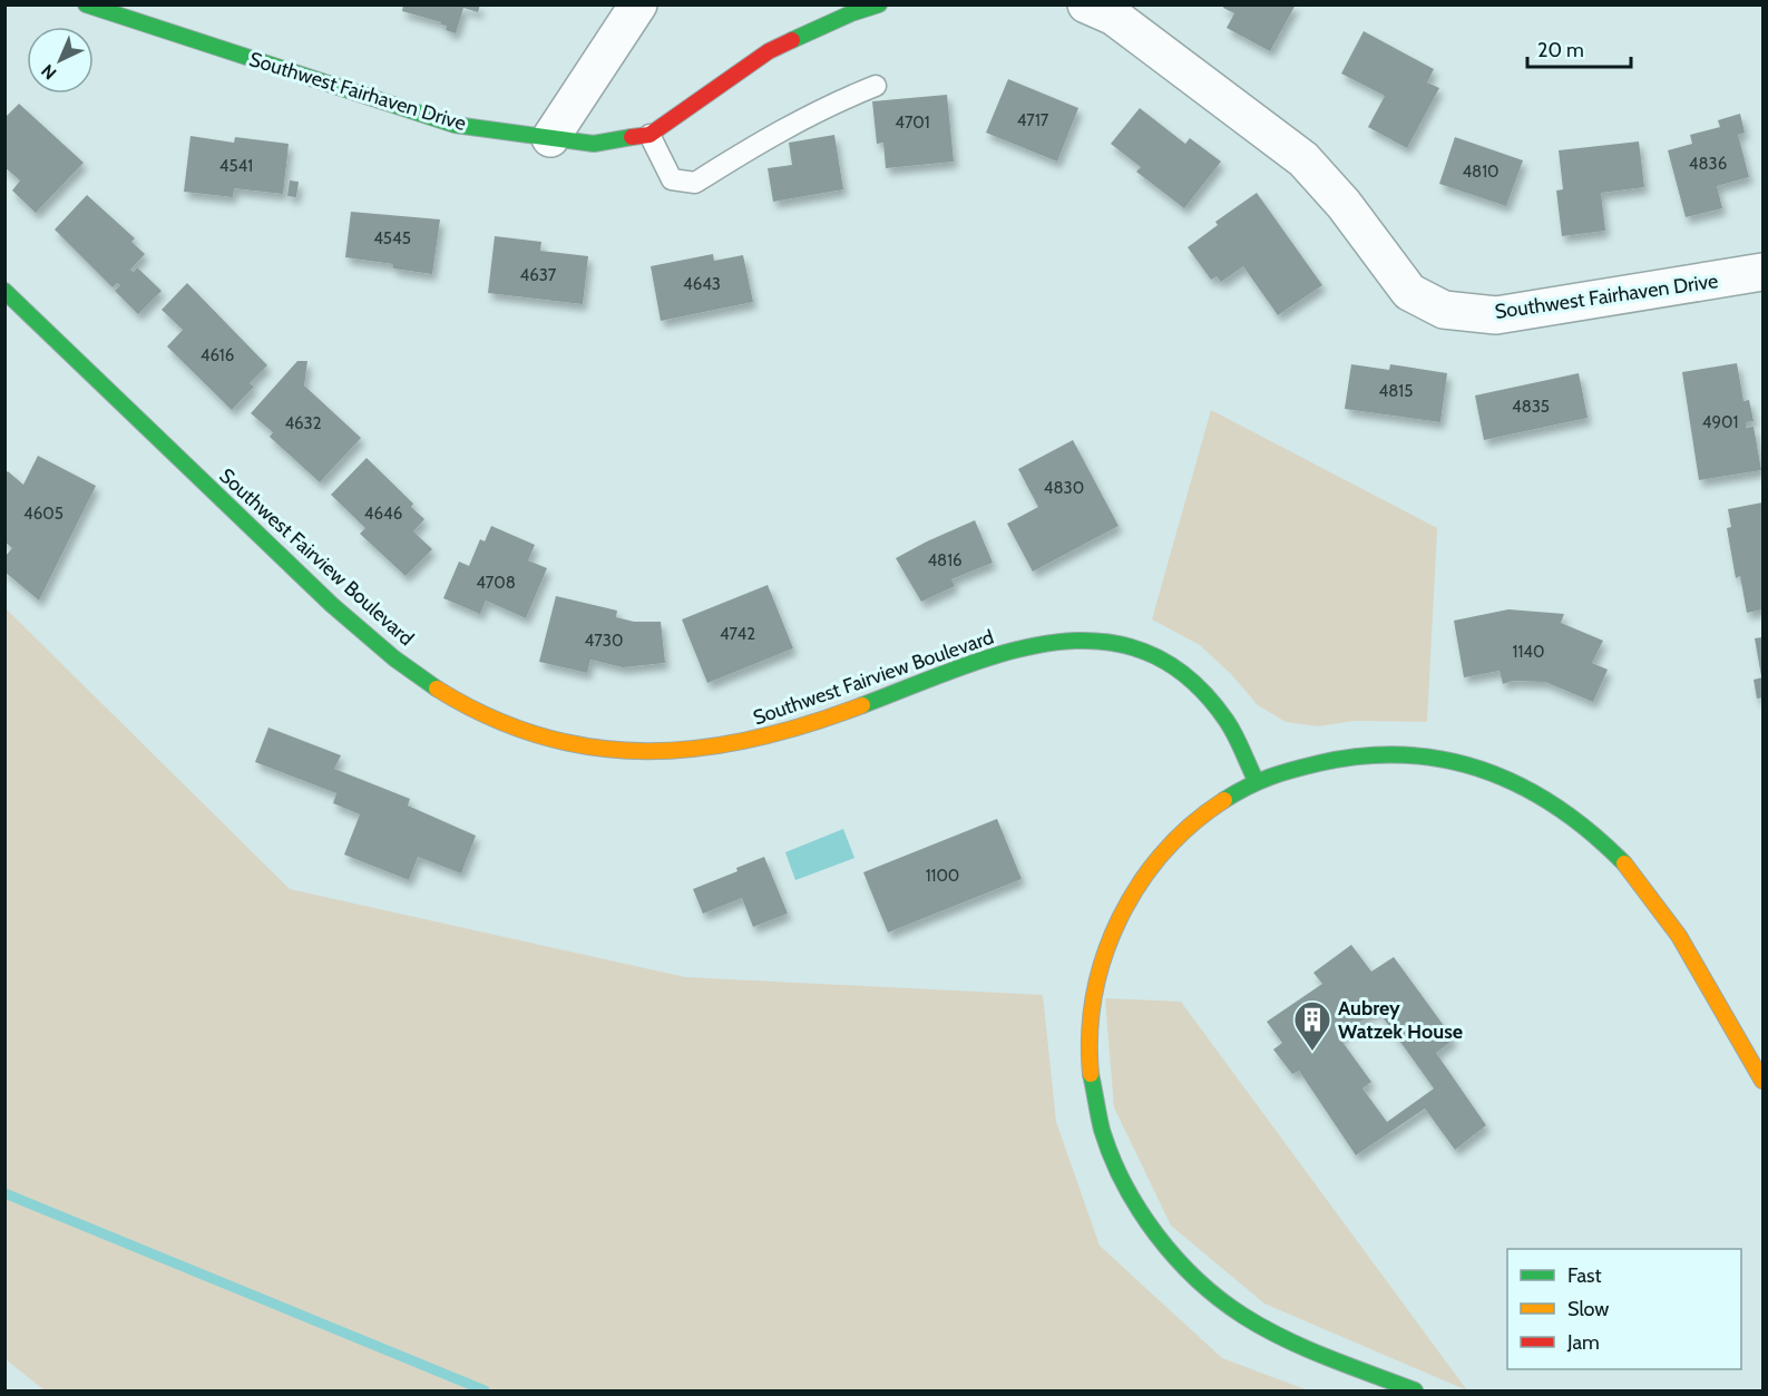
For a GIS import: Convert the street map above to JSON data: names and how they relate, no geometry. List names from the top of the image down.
{
  "streets": {
    "street": ["Southwest Fairhaven Drive", "Southwest Fairview Boulevard"]
  },
  "places": {
    "building": ["Aubrey Watzek House"]
  },
  "house_numbers": [
    "4717",
    "4701",
    "4836",
    "4541",
    "4810",
    "4545",
    "4637",
    "4643",
    "4616",
    "4815",
    "4835",
    "4901",
    "4632",
    "4830",
    "4605",
    "4646",
    "4816",
    "4708",
    "4742",
    "4730",
    "1140",
    "1100"
  ],
  "legend": ["Fast", "Slow", "Jam"],
  "scale_bar": "20 m",
  "north": "bottom left"
}
